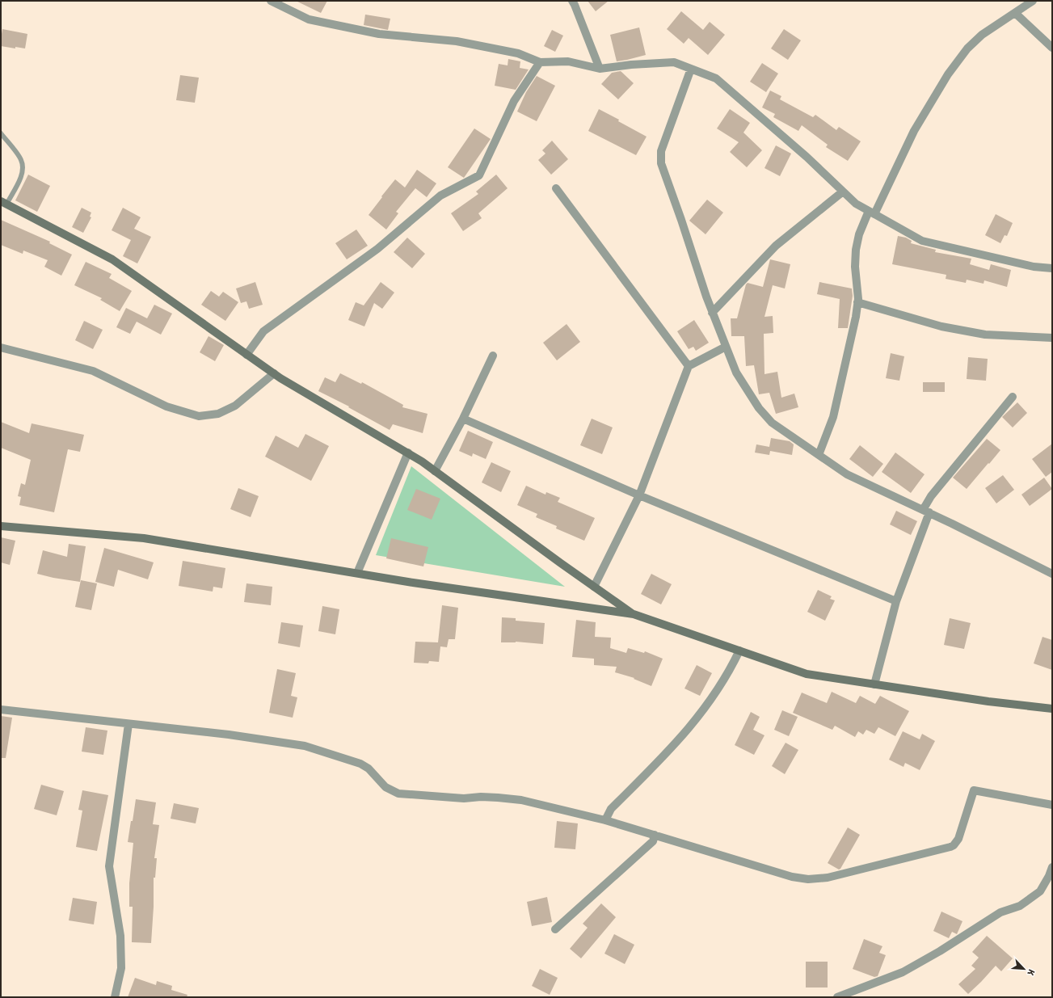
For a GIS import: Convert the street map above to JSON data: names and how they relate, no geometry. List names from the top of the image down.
{
  "north": "bottom right"
}
